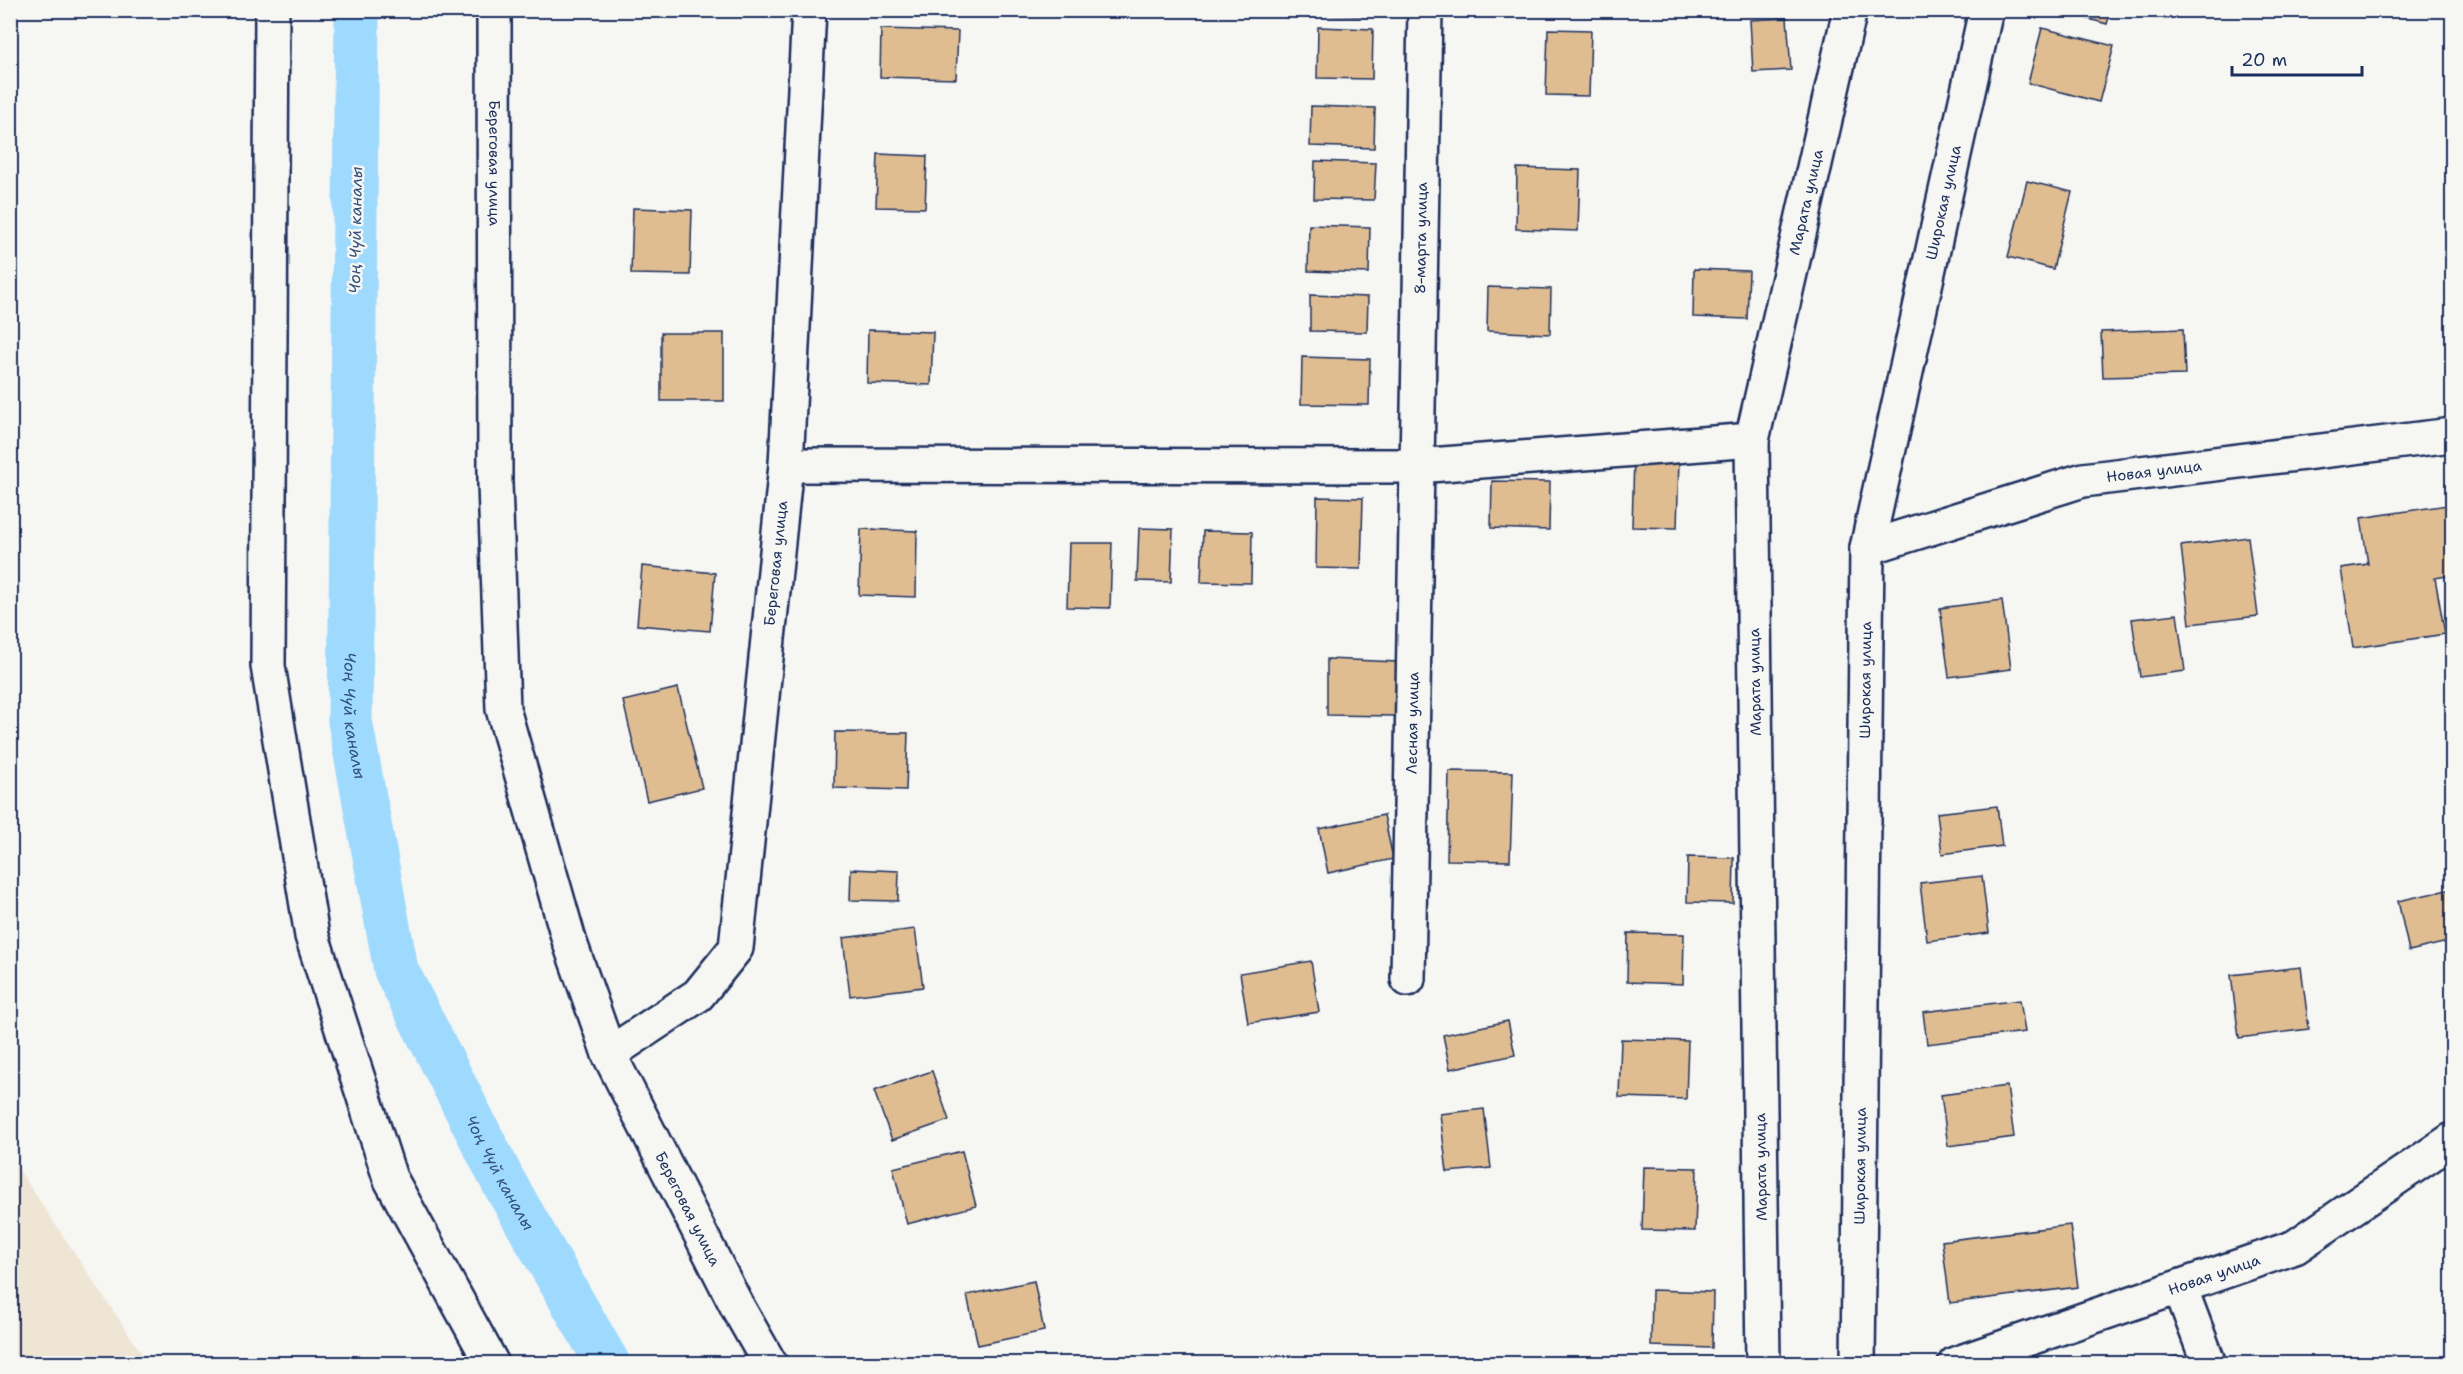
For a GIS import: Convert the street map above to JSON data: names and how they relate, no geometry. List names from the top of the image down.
{
  "streets": {
    "street": [
      "Береговая улица",
      "Марата улица",
      "Широкая улица",
      "8-марта улица",
      "Новая улица",
      "Лесная улица"
    ]
  },
  "crossings": [
    ["Широкая улица", "Новая улица"],
    ["8-марта улица", "Лесная улица"]
  ],
  "water": ["Чоң Чүй каналы"],
  "scale_bar": "20 m"
}
